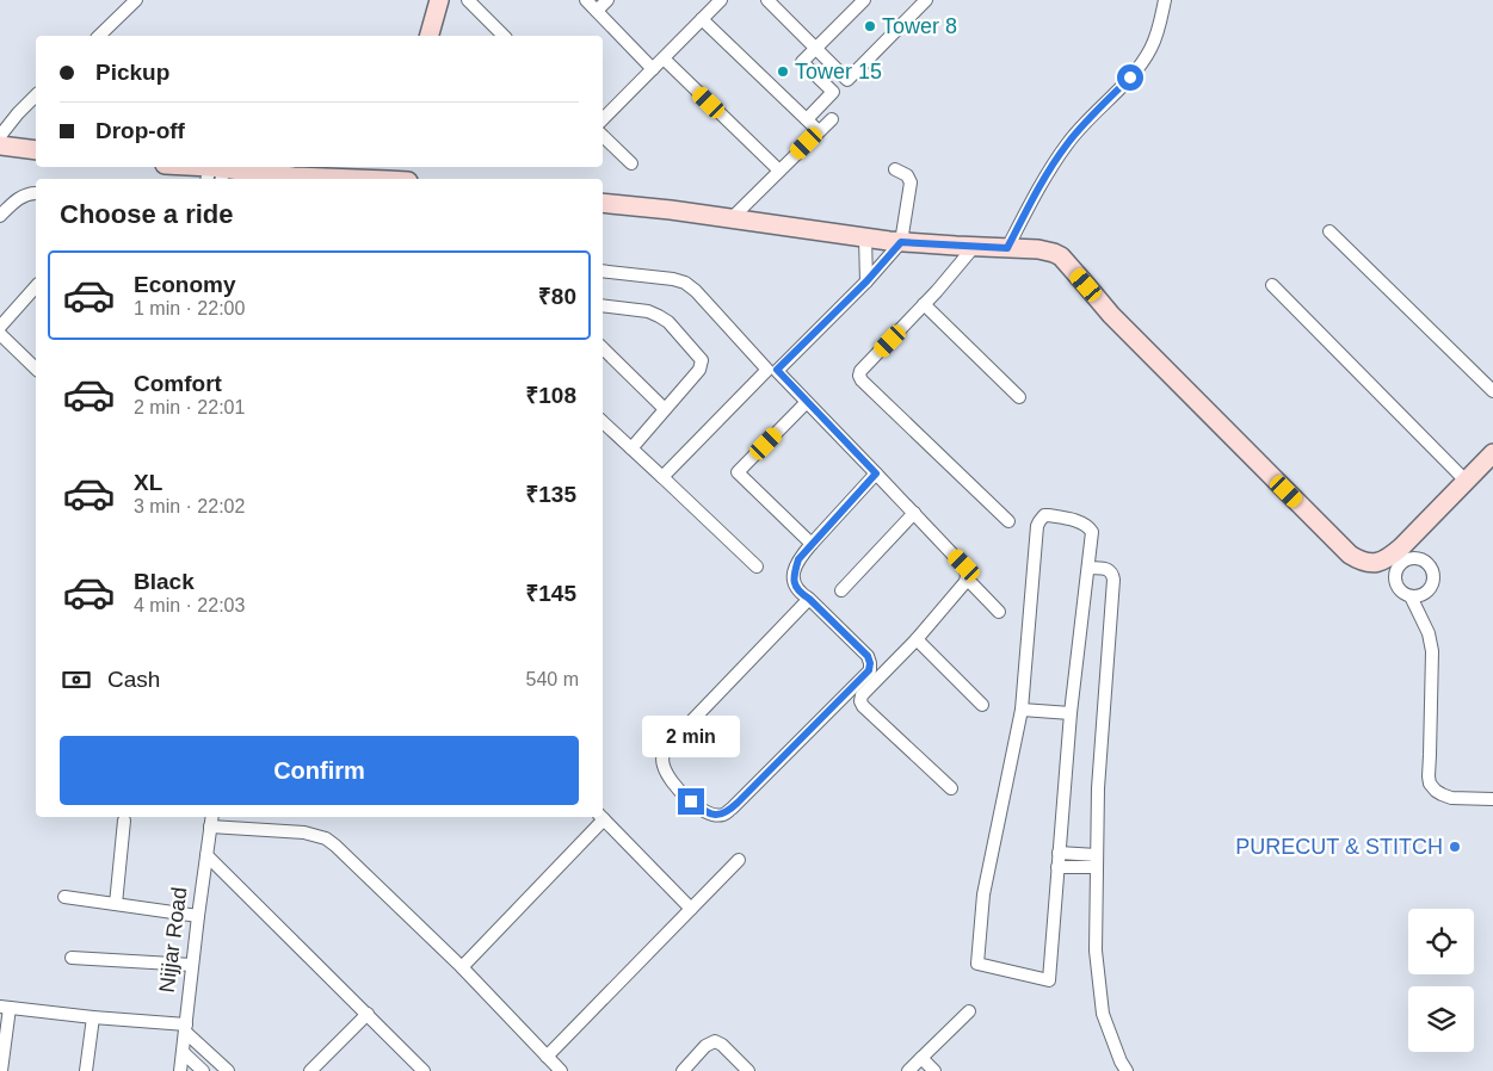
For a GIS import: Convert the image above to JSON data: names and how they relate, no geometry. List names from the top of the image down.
{
  "streets": {
    "street": ["Nijjar Road"]
  },
  "places": ["Tower 8", "Tower 15", "PURECUT & STITCH"],
  "page": {
    "banner": ["Pickup", "Drop-off"],
    "heading": "Choose a ride",
    "list": [
      {
        "name": "Economy",
        "note": "1 min · 22:00",
        "value": "₹80"
      },
      {
        "name": "Comfort",
        "note": "2 min · 22:01",
        "value": "₹108"
      },
      {
        "name": "XL",
        "note": "3 min · 22:02",
        "value": "₹135"
      },
      {
        "name": "Black",
        "note": "4 min · 22:03",
        "value": "₹145"
      }
    ],
    "pay": ["Cash", "540 m"],
    "bubble": "2 min",
    "buttons": "Confirm"
  }
}
